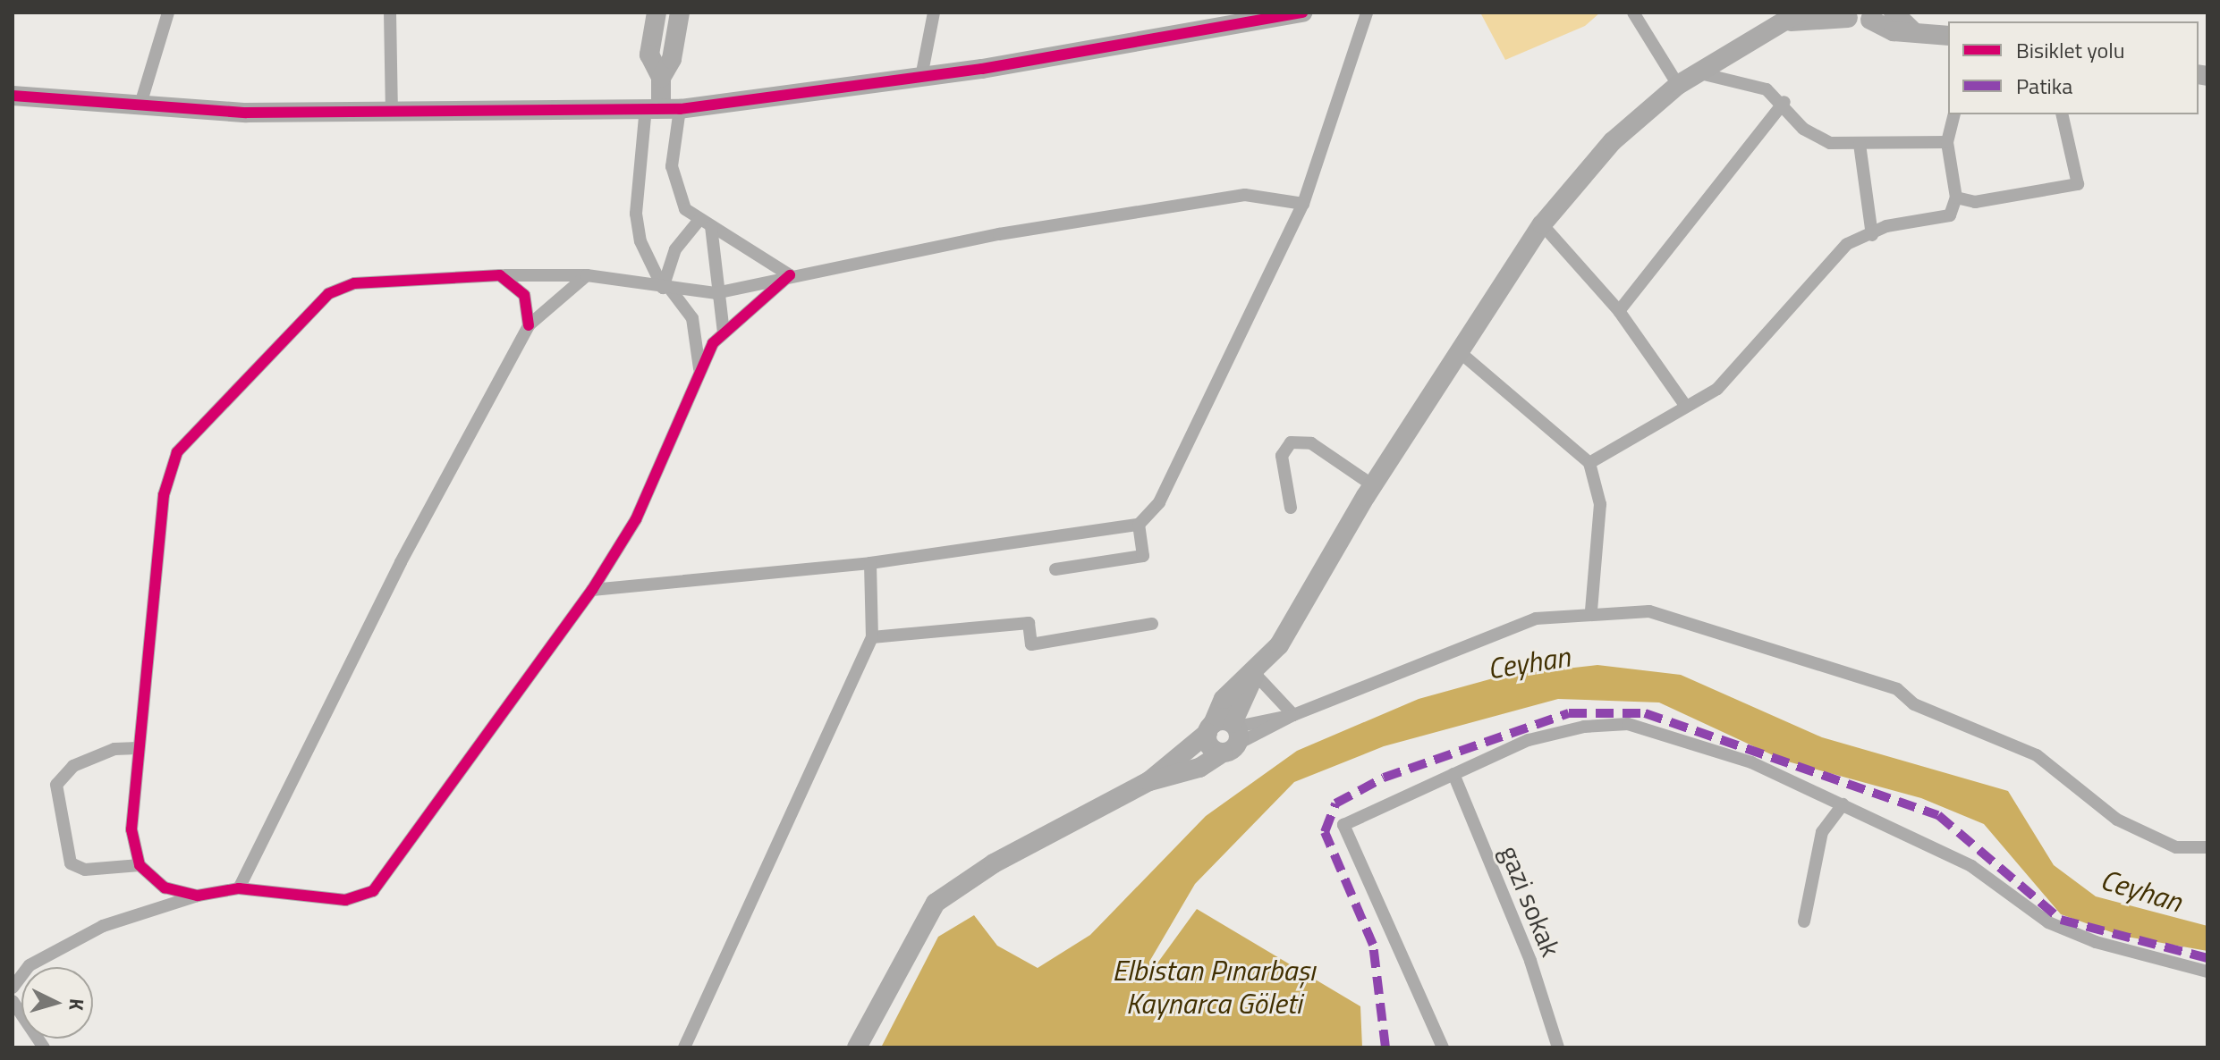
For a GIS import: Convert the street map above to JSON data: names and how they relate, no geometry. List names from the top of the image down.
{
  "streets": {
    "street": ["gazi sokak"]
  },
  "water": ["Ceyhan", "Elbistan Pınarbaşı Kaynarca Göleti"],
  "legend": ["Bisiklet yolu", "Patika"],
  "north": "right"
}
